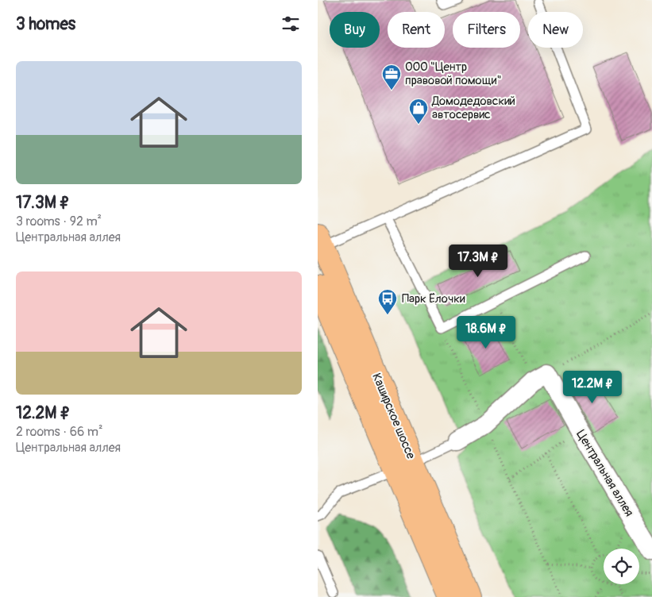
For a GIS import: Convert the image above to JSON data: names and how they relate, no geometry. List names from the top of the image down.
{
  "streets": {
    "main road": ["Каширское шоссе"],
    "street": ["Центральная аллея"]
  },
  "places": {
    "office": ["ООО \"Центр правовой помощи\""],
    "shop": ["Домодедовский автосервис"],
    "bus stop": ["Парк Ёлочки"]
  },
  "page": {
    "heading": "3 homes",
    "chip": [
      "Buy",
      "Rent",
      "Filters",
      "New"
    ],
    "list": [
      {
        "name": "17.3M ₽",
        "note": "3 rooms · 92 m² · Центральная аллея"
      },
      {
        "name": "12.2M ₽",
        "note": "2 rooms · 66 m² · Центральная аллея"
      }
    ],
    "price": ["17.3M ₽", "18.6M ₽", "12.2M ₽"]
  }
}
